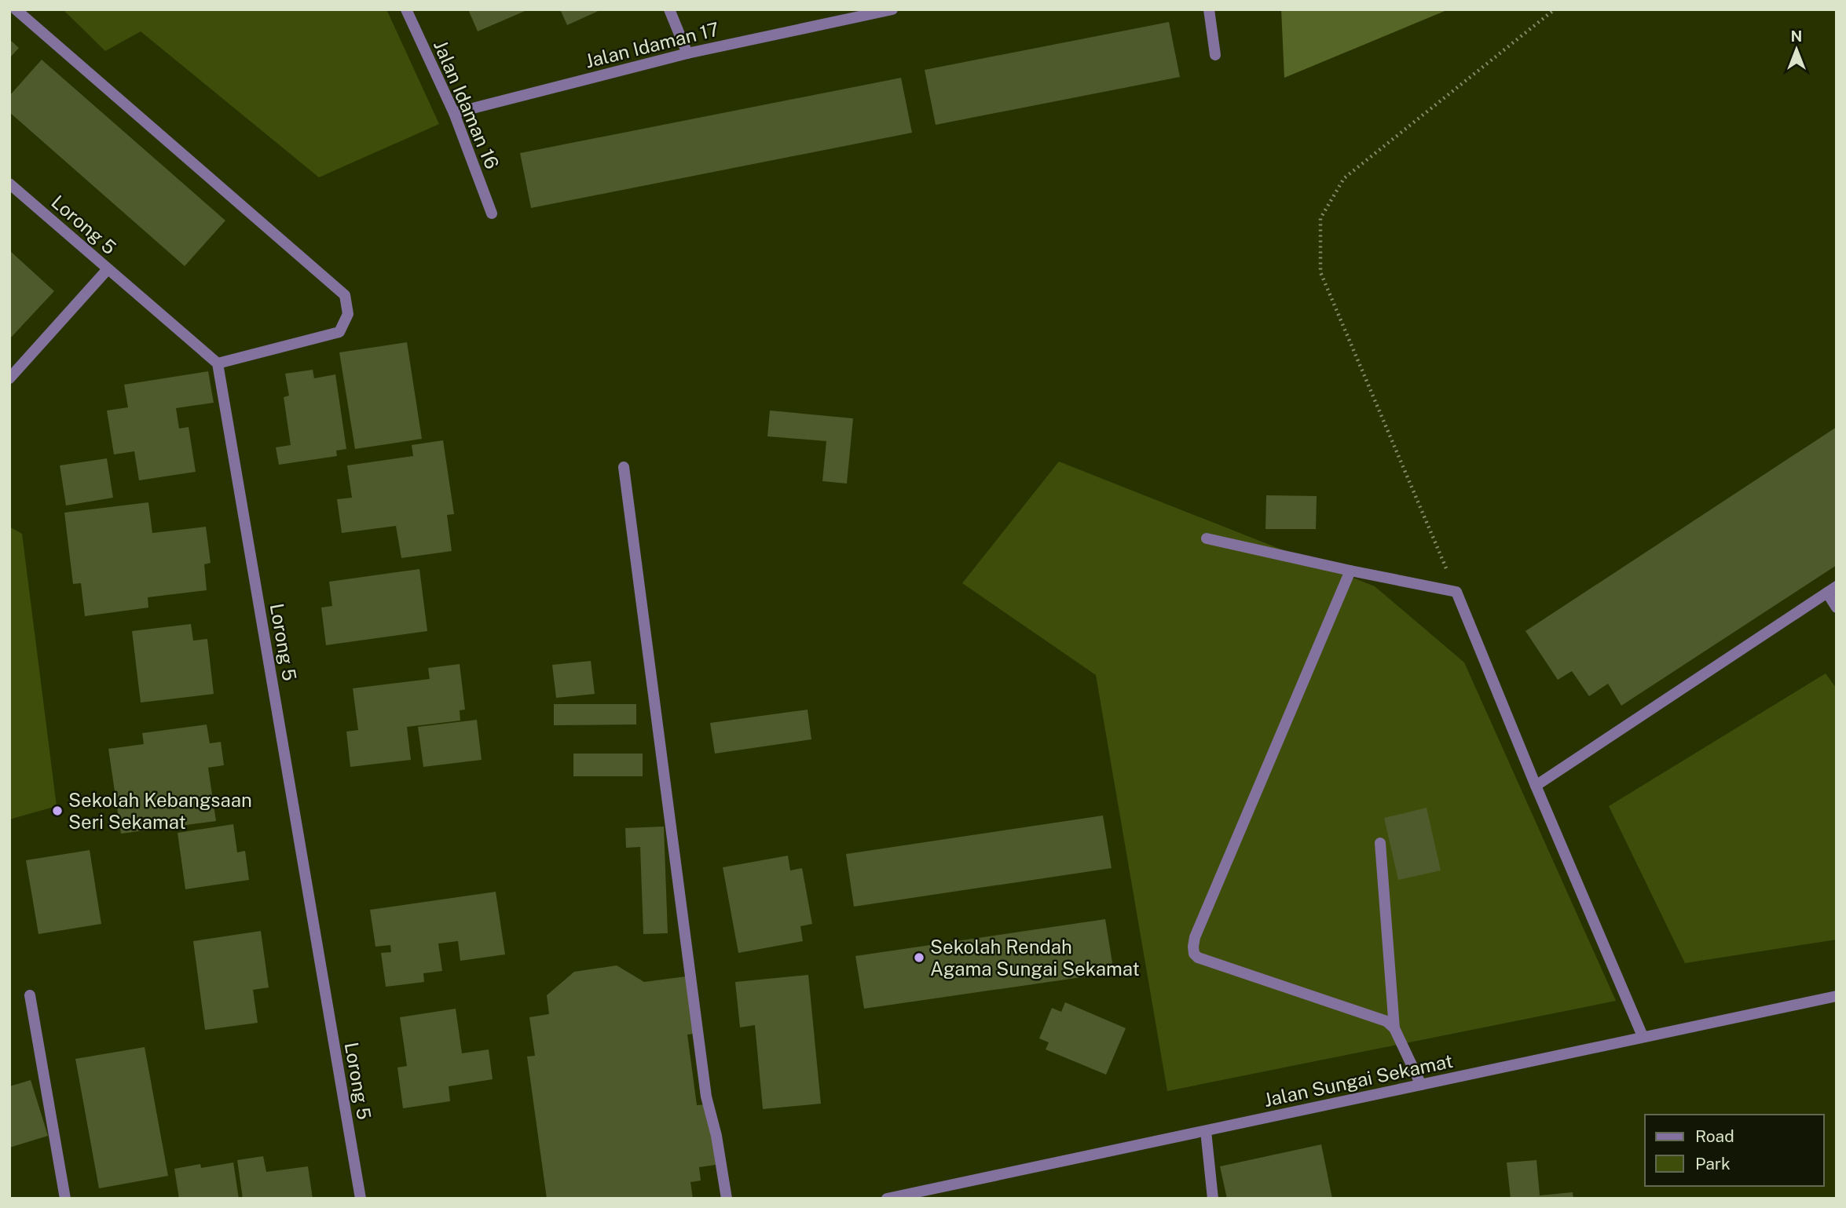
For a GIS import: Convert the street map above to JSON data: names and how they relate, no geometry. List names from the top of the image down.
{
  "streets": {
    "street": [
      "Jalan Idaman 17",
      "Jalan Idaman 16",
      "Lorong 5",
      "Jalan Sungai Sekamat"
    ]
  },
  "crossings": [
    ["Jalan Idaman 17", "Jalan Idaman 16"]
  ],
  "places": ["Sekolah Kebangsaan Seri Sekamat", "Sekolah Rendah Agama Sungai Sekamat"],
  "legend": ["Road", "Park"],
  "north": "top"
}
